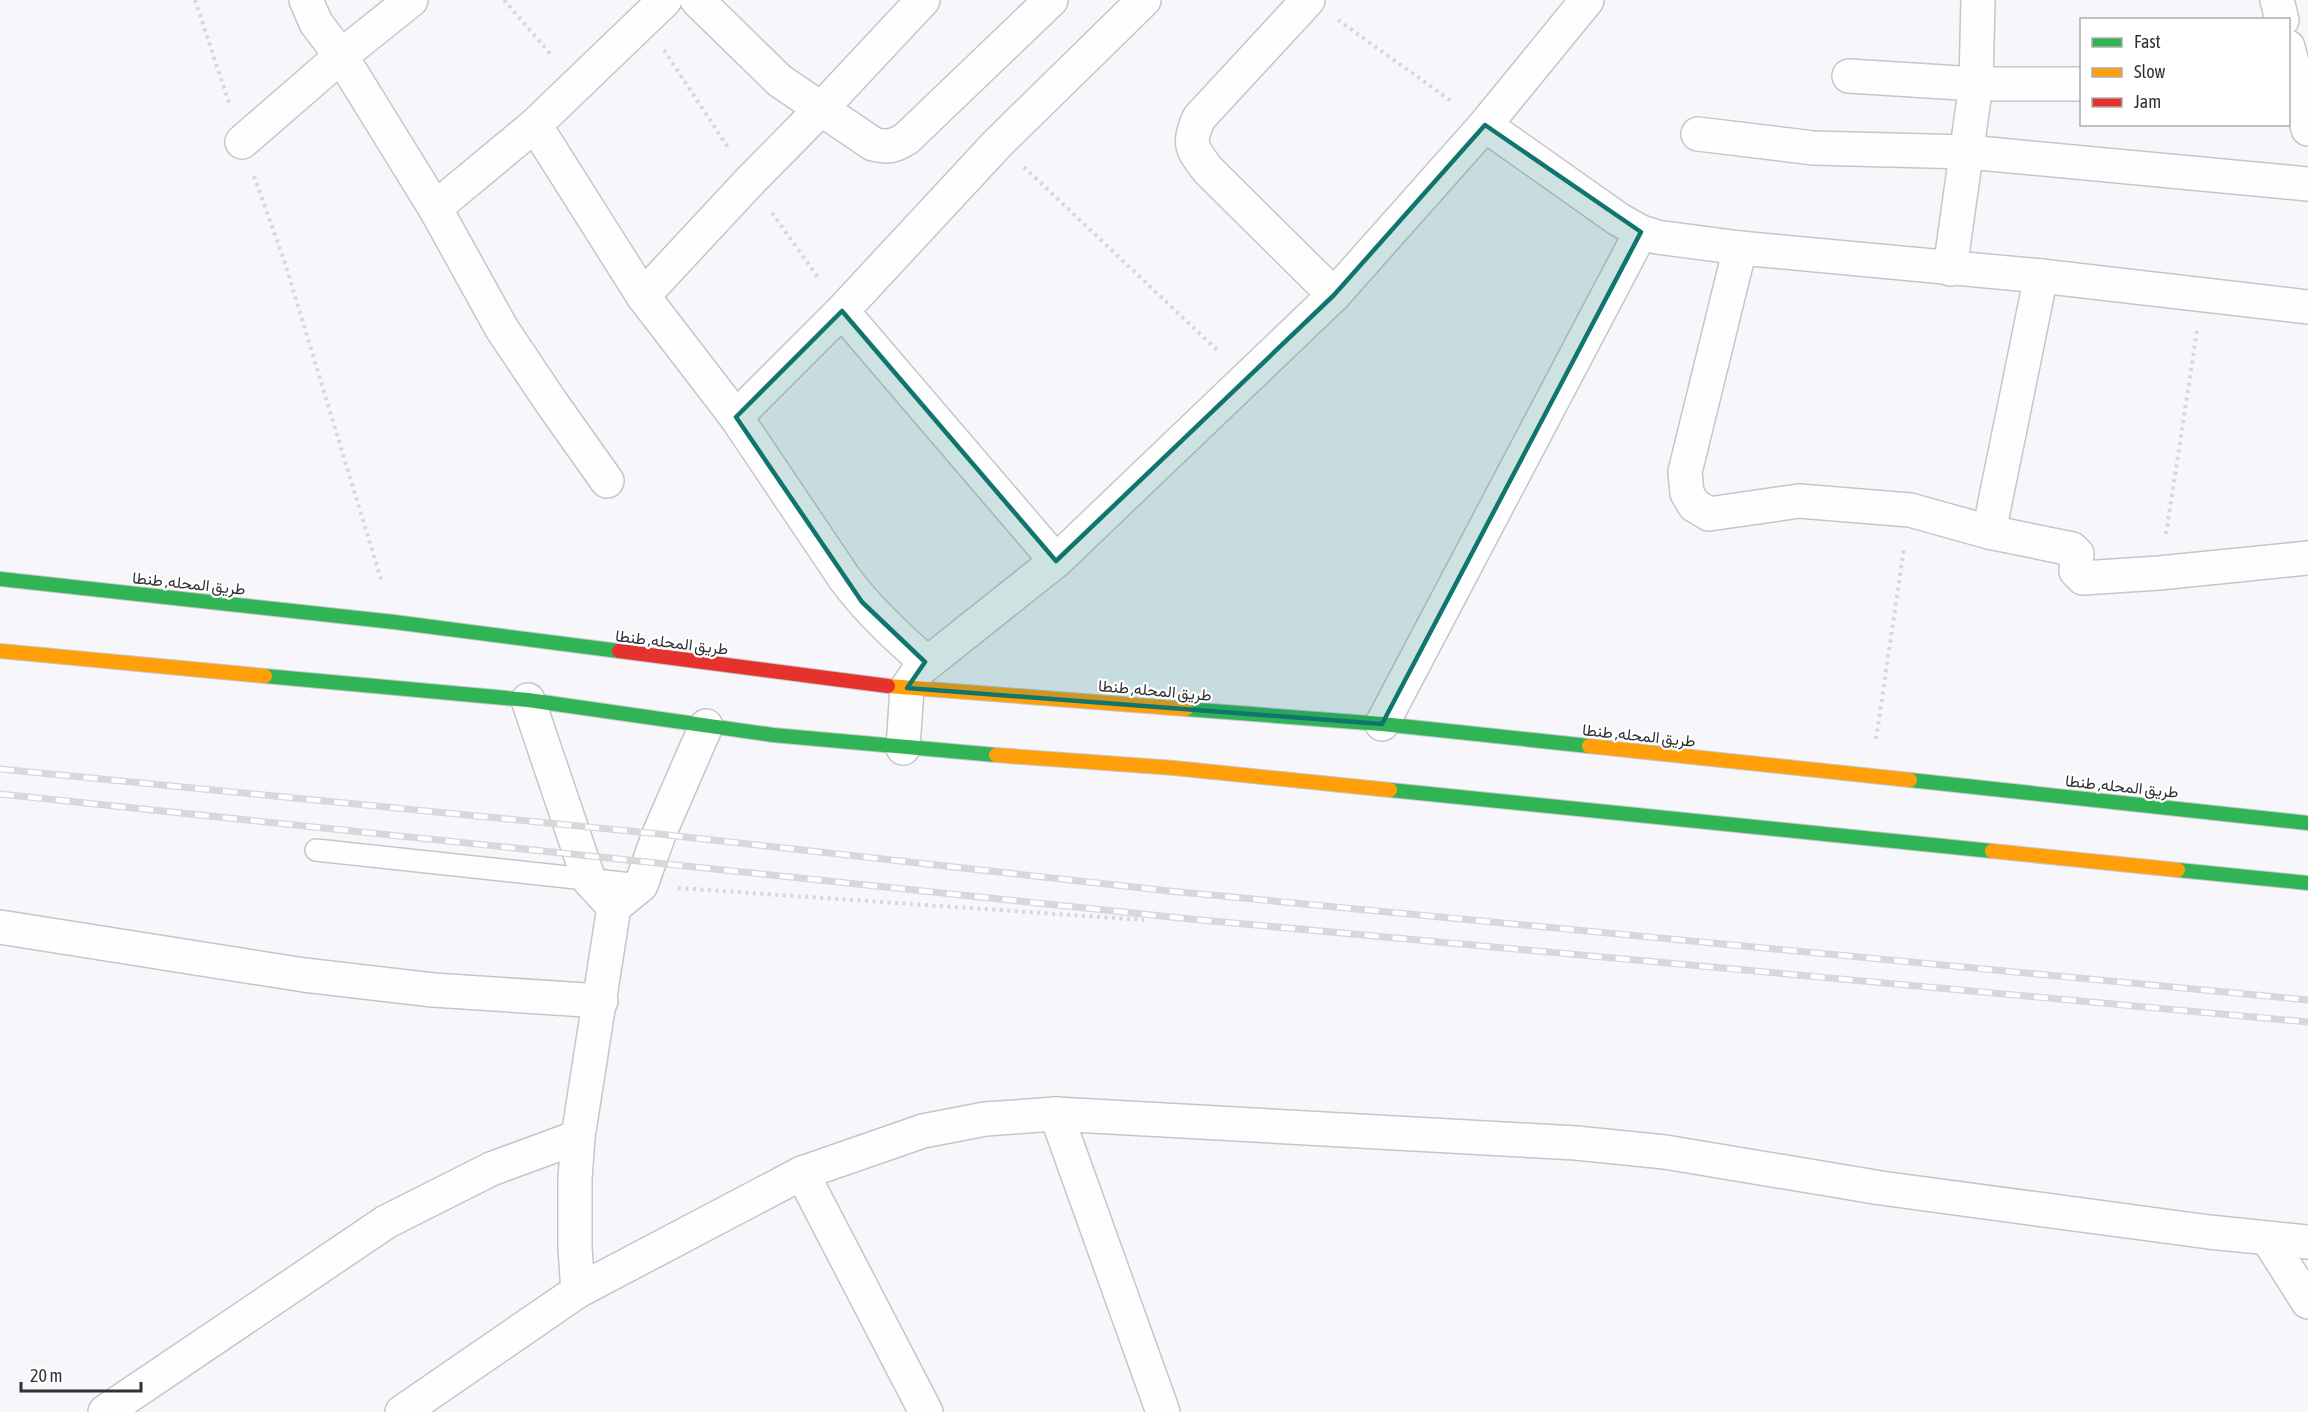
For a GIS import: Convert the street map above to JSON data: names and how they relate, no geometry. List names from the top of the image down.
{
  "streets": {
    "highway": ["طريق المحله, طنطا"]
  },
  "legend": ["Fast", "Slow", "Jam"],
  "scale_bar": "20 m"
}
